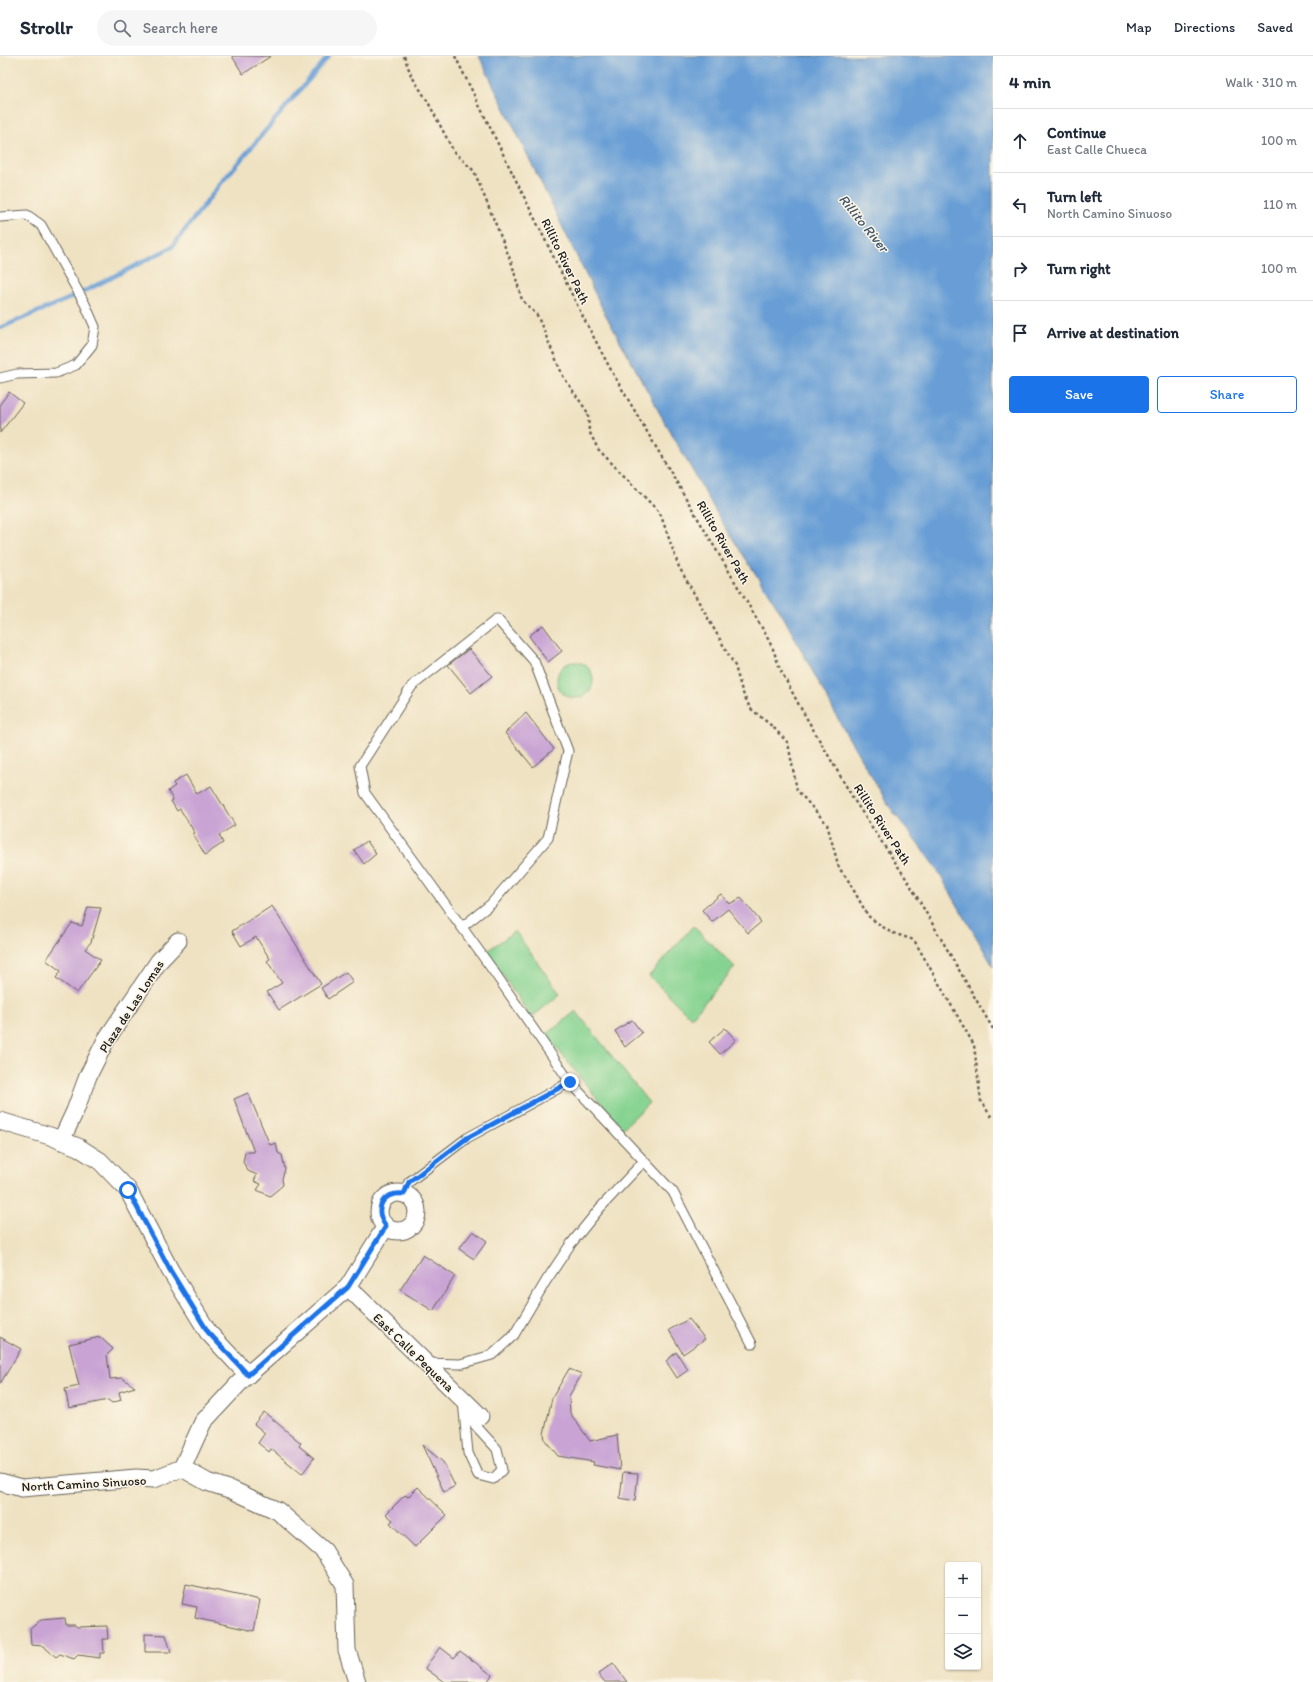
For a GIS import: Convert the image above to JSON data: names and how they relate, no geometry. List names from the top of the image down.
{
  "streets": {
    "street": ["Plaza de Las Lomas", "East Calle Pequena", "North Camino Sinuoso"],
    "path": ["Rillito River Path"]
  },
  "water": ["Rillito River"],
  "page": {
    "header": "Strollr",
    "search": "Search here",
    "nav": ["Map", "Directions", "Saved"],
    "heading": ["4 min", "Walk · 310 m"],
    "list": [
      ["Continue", "East Calle Chueca", "100 m"],
      ["Turn left", "North Camino Sinuoso", "110 m"],
      ["Turn right", "100 m"],
      "Arrive at destination"
    ],
    "buttons": ["Save", "Share"],
    "map_buttons": ["+", "−"]
  }
}
